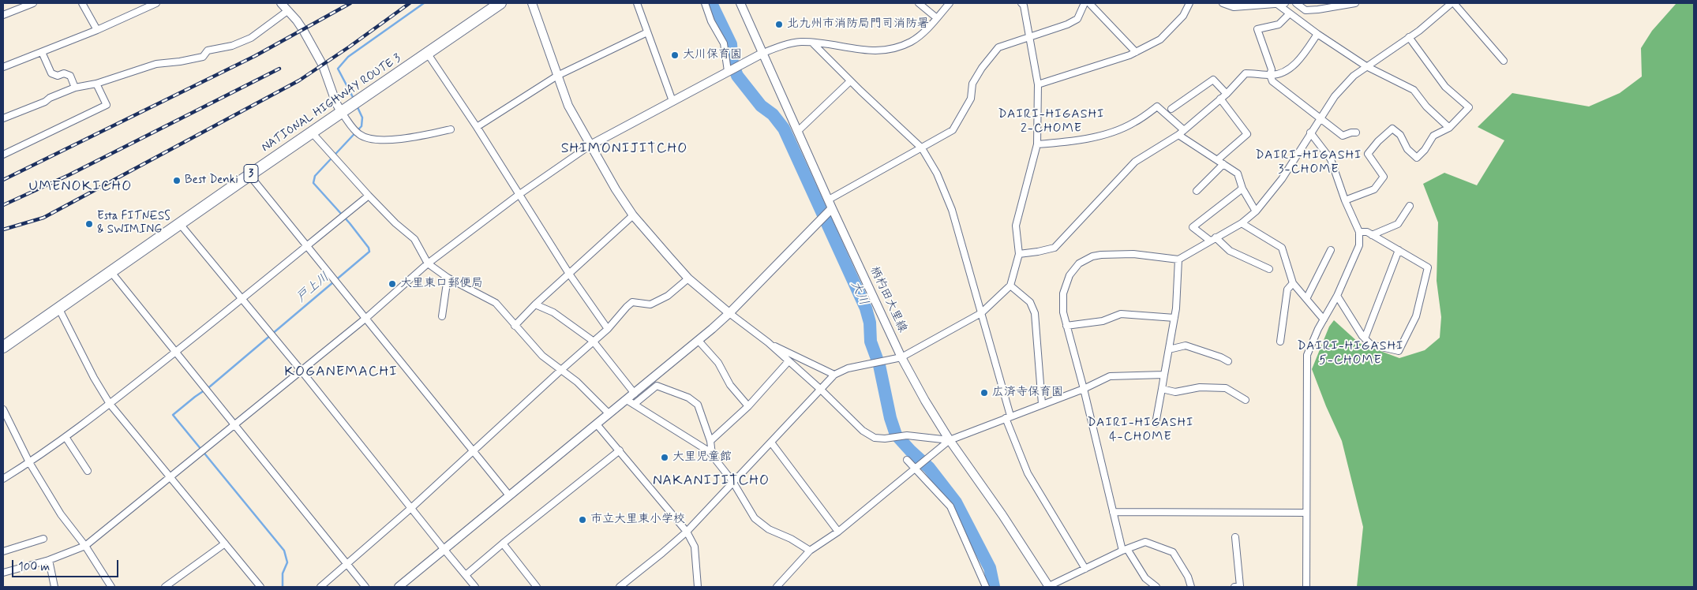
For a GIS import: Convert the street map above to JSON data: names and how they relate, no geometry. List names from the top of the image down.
{
  "streets": {
    "highway": ["NATIONAL HIGHWAY ROUTE 3", "3"],
    "street": ["柄杓田大里線"]
  },
  "districts": [
    "DAIRI-HIGASHI 2-CHOME",
    "SHIMONIJITCHO",
    "DAIRI-HIGASHI 3-CHOME",
    "UMENOKICHO",
    "DAIRI-HIGASHI 5-CHOME",
    "KOGANEMACHI",
    "DAIRI-HIGASHI 4-CHOME",
    "NAKANIJITCHO"
  ],
  "water": ["戸上川", "大川"],
  "places": [
    "北九州市消防局門司消防署",
    "大川保育園",
    "Best Denki",
    "Esta FITNESS & SWIMING",
    "大里東口郵便局",
    "広済寺保育園",
    "大里児童館",
    "市立大里東小学校"
  ],
  "scale_bar": "100 m"
}
